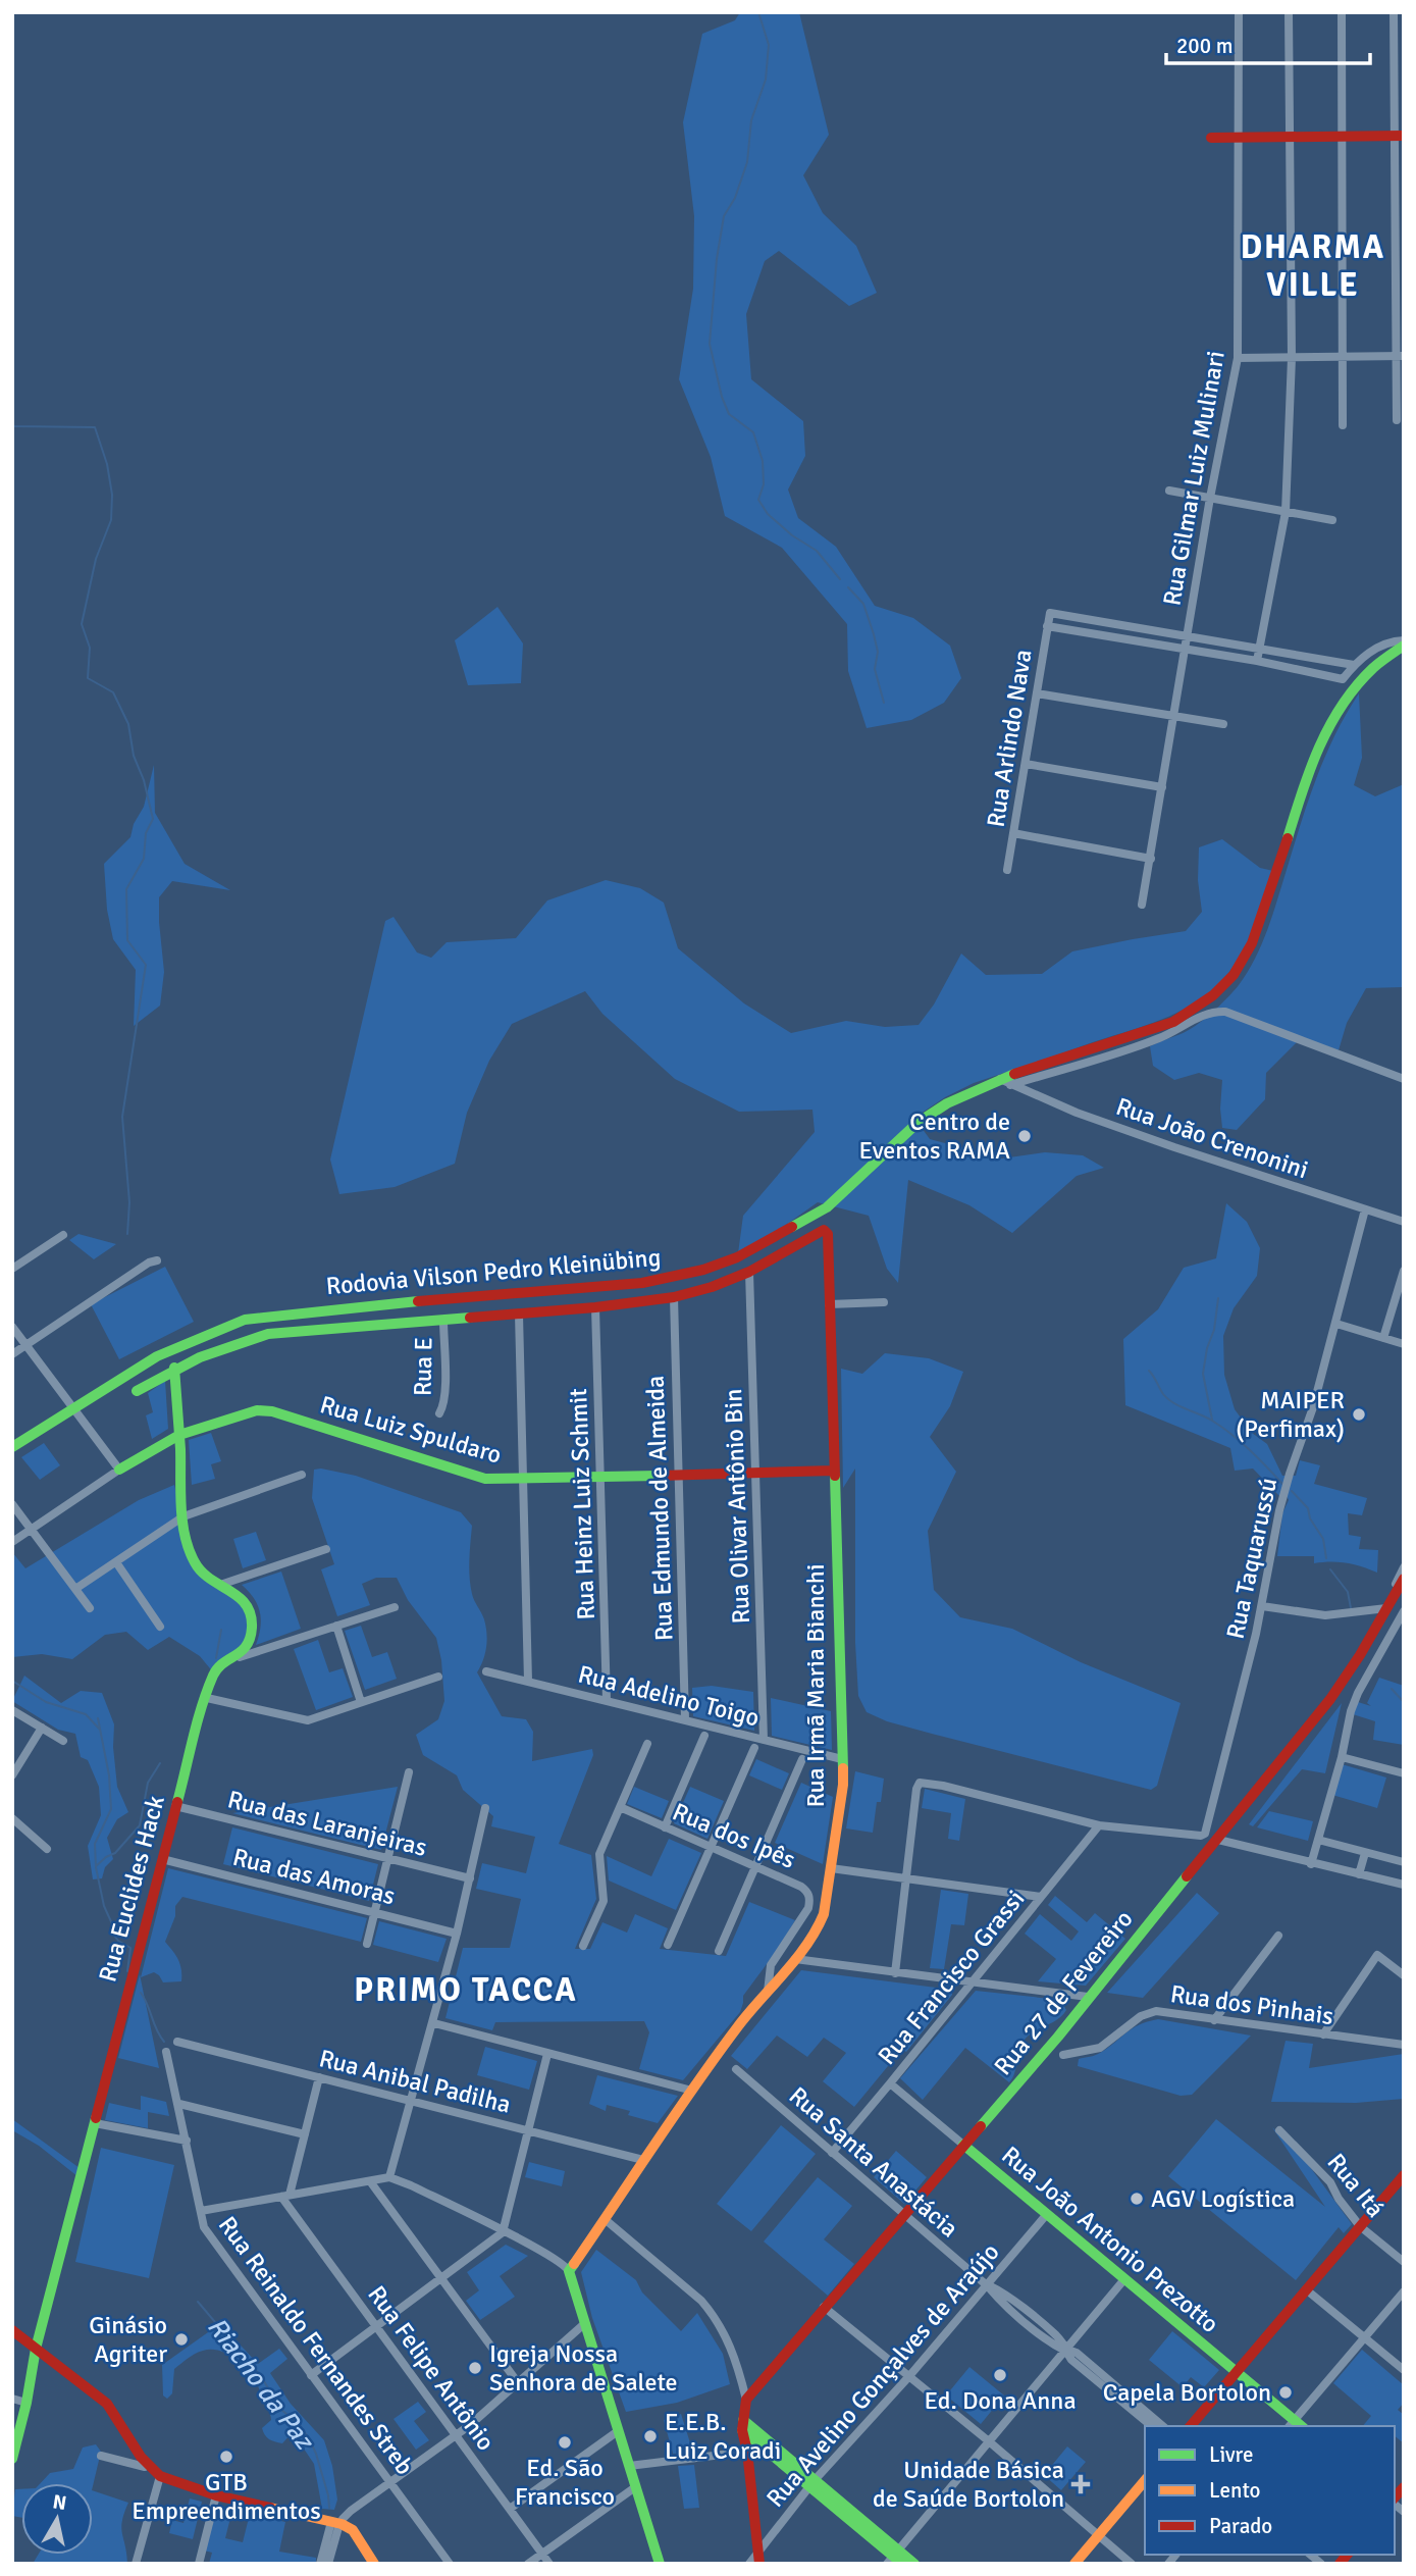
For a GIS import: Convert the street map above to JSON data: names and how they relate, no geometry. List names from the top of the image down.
{
  "streets": {
    "street": [
      "Rua Gilmar Luiz Mulinari",
      "Rua Arlindo Nava",
      "Rua João Crenonini",
      "Rodovia Vilson Pedro Kleinübing",
      "Rua E",
      "Rua Luiz Spuldaro",
      "Rua Heinz Luiz Schmit",
      "Rua Olivar Antônio Bin",
      "Rua Edmundo de Almeida",
      "Rua Taquarussú",
      "Rua Irmã Maria Bianchi",
      "Rua Adelino Toigo",
      "Rua das Laranjeiras",
      "Rua dos Ipês",
      "Rua das Amoras",
      "Rua Euclides Hack",
      "Rua Francisco Grassi",
      "Rua 27 de Fevereiro",
      "Rua dos Pinhais",
      "Rua Anibal Padilha",
      "Rua Santa Anastácia",
      "Rua Itá",
      "Rua João Antonio Prezotto",
      "Rua Reinaldo Fernandes Streb",
      "Rua Felipe Antônio",
      "Rua Avelino Gonçalves de Araújo"
    ]
  },
  "crossings": [
    ["Rua Gilmar Luiz Mulinari", "Rua Arlindo Nava"],
    ["Rua João Crenonini", "Rodovia Vilson Pedro Kleinübing"],
    ["Rua João Crenonini", "Rua Taquarussú"],
    ["Rua Luiz Spuldaro", "Rua Heinz Luiz Schmit"],
    ["Rua Luiz Spuldaro", "Rua Olivar Antônio Bin"],
    ["Rua Luiz Spuldaro", "Rua Edmundo de Almeida"],
    ["Rua Luiz Spuldaro", "Rua Irmã Maria Bianchi"],
    ["Rua Luiz Spuldaro", "Rua Euclides Hack"],
    ["Rua Heinz Luiz Schmit", "Rua Adelino Toigo"],
    ["Rua Olivar Antônio Bin", "Rua Irmã Maria Bianchi"],
    ["Rua Olivar Antônio Bin", "Rua Adelino Toigo"],
    ["Rua Edmundo de Almeida", "Rua Adelino Toigo"],
    ["Rua Irmã Maria Bianchi", "Rua Adelino Toigo"],
    ["Rua Irmã Maria Bianchi", "Rua dos Ipês"],
    ["Rua Irmã Maria Bianchi", "Rua Anibal Padilha"],
    ["Rua das Laranjeiras", "Rua Euclides Hack"],
    ["Rua das Amoras", "Rua Euclides Hack"],
    ["Rua Francisco Grassi", "Rua Santa Anastácia"],
    ["Rua Francisco Grassi", "Rua João Antonio Prezotto"],
    ["Rua 27 de Fevereiro", "Rua Santa Anastácia"],
    ["Rua 27 de Fevereiro", "Rua João Antonio Prezotto"],
    ["Rua Santa Anastácia", "Rua Avelino Gonçalves de Araújo"],
    ["Rua João Antonio Prezotto", "Rua Avelino Gonçalves de Araújo"]
  ],
  "districts": ["DHARMA VILLE", "PRIMO TACCA"],
  "water": ["Riacho da Paz"],
  "places": {
    "other": [
      "Centro de Eventos RAMA",
      "MAIPER (Perfimax)",
      "AGV Logística",
      "Ginásio Agriter",
      "Igreja Nossa Senhora de Salete",
      "Ed. Dona Anna",
      "Capela Bortolon",
      "E.E.B. Luiz Coradi",
      "Ed. São Francisco",
      "GTB Empreendimentos"
    ],
    "health": ["Unidade Básica de Saúde Bortolon"]
  },
  "legend": ["Livre", "Lento", "Parado"],
  "scale_bar": "200 m",
  "north": "top"
}
